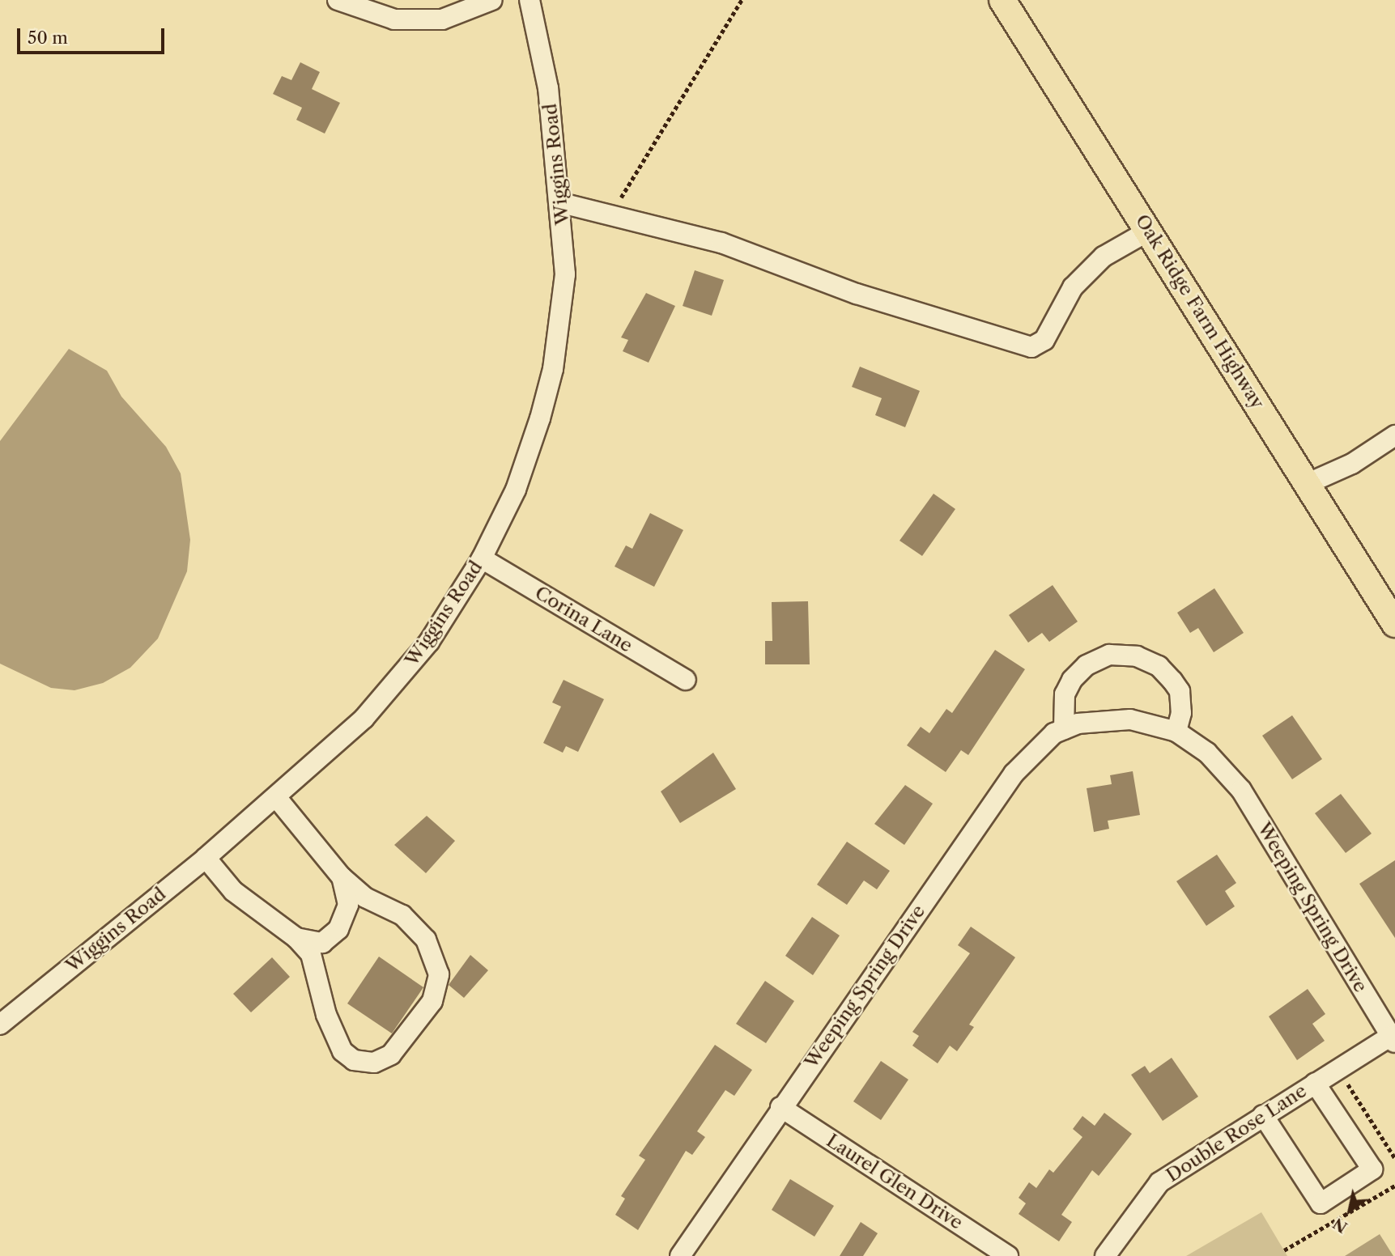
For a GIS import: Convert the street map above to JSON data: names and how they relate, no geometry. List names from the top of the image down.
{
  "streets": {
    "main road": ["Oak Ridge Farm Highway"],
    "street": [
      "Wiggins Road",
      "Corina Lane",
      "Weeping Spring Drive",
      "Double Rose Lane",
      "Laurel Glen Drive"
    ]
  },
  "crossings": [
    ["Wiggins Road", "Corina Lane"],
    ["Weeping Spring Drive", "Double Rose Lane"],
    ["Weeping Spring Drive", "Laurel Glen Drive"]
  ],
  "scale_bar": "50 m",
  "north": "bottom left"
}
